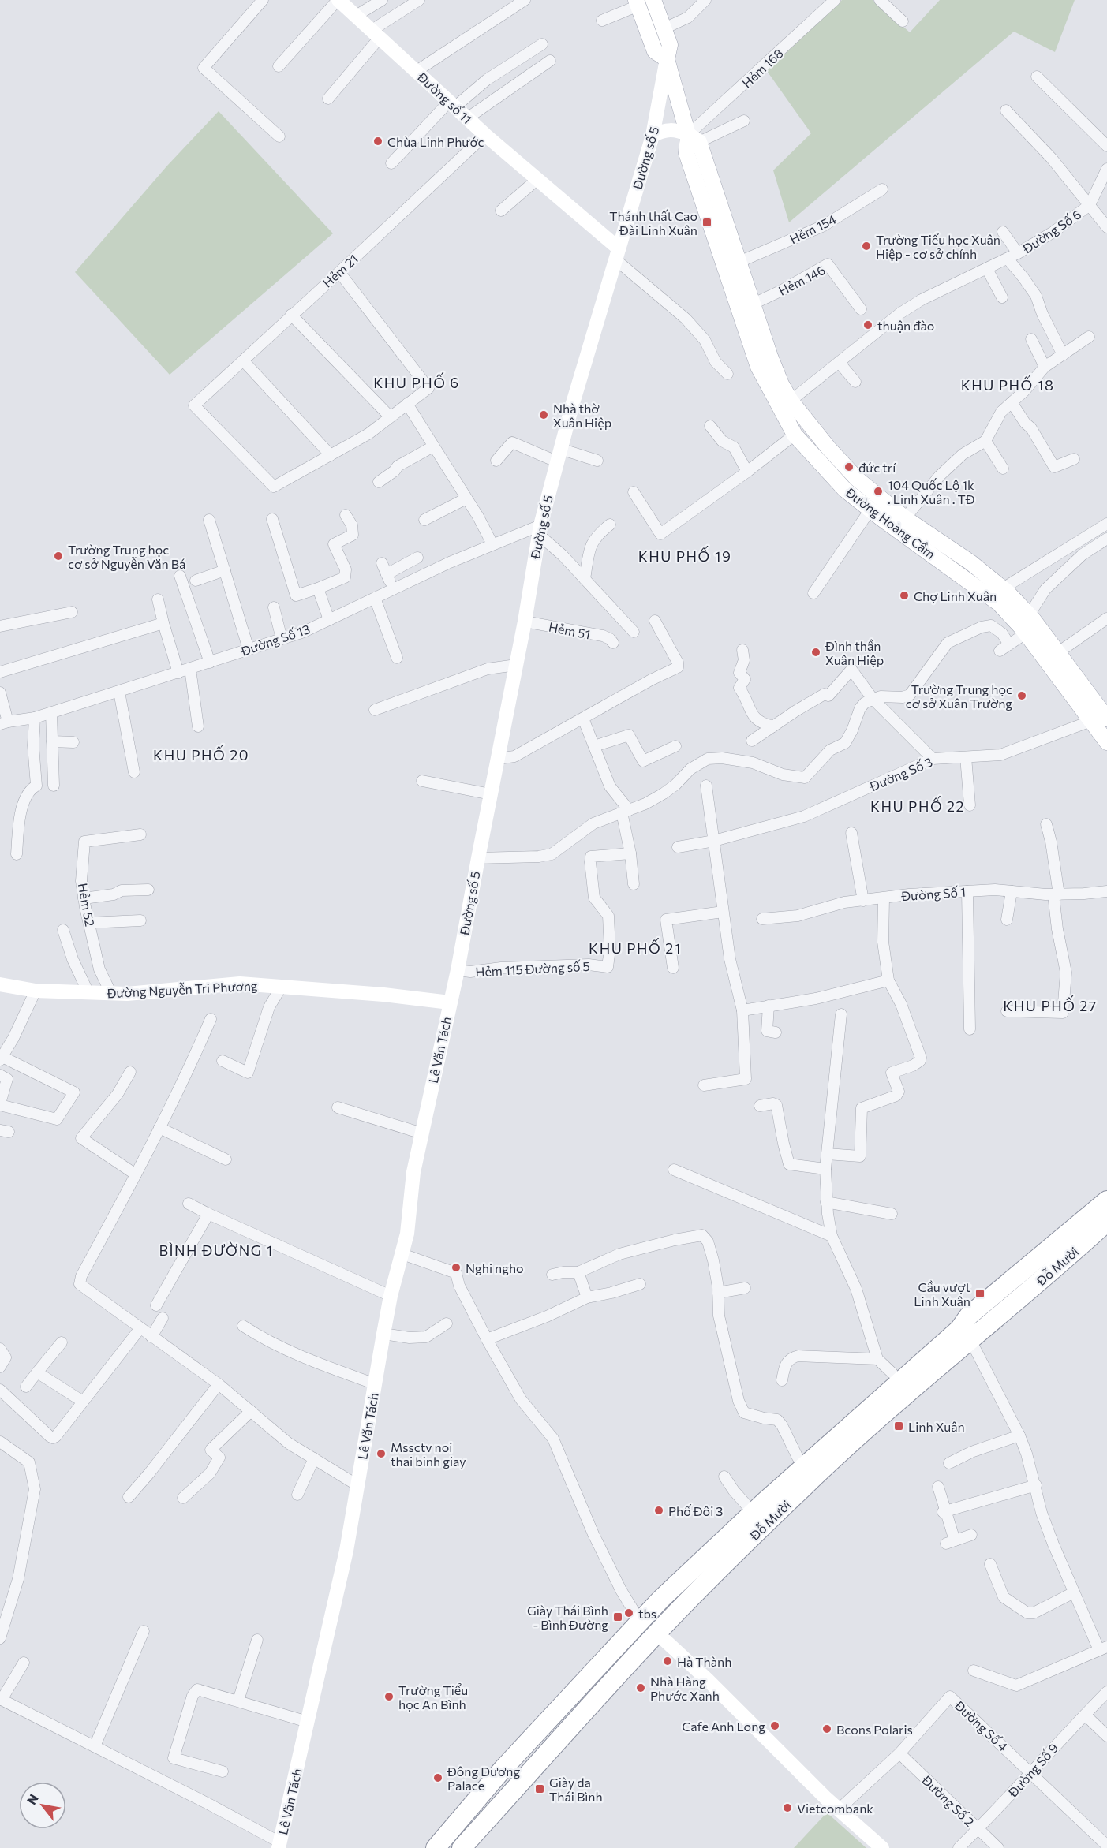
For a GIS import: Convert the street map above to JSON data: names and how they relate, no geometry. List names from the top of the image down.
{
  "streets": {
    "highway": ["Đỗ Mười"],
    "main road": [
      "Đường số 11",
      "Đường số 5",
      "Đường Hoàng Cầm",
      "Đường Nguyễn Tri Phương",
      "Lê Văn Tách"
    ],
    "street": [
      "Hẻm 168",
      "Hẻm 154",
      "Đường Số 6",
      "Hẻm 21",
      "Hẻm 146",
      "Hẻm 51",
      "Đường Số 13",
      "Đường Số 3",
      "Đường Số 1",
      "Hẻm 52",
      "Hẻm 115 Đường số 5",
      "Đường Số 4",
      "Đường Số 9",
      "Đường Số 2"
    ]
  },
  "crossings": [
    ["Hẻm 168", "Đường Hoàng Cầm"],
    ["Đường số 11", "Đường số 5"],
    ["Đường số 11", "Hẻm 21"],
    ["Đường số 5", "Đường Hoàng Cầm"],
    ["Đường số 5", "Hẻm 51"],
    ["Đường số 5", "Đường Số 13"],
    ["Đường số 5", "Hẻm 115 Đường số 5"],
    ["Đường số 5", "Đường Nguyễn Tri Phương"],
    ["Đường số 5", "Lê Văn Tách"],
    ["Hẻm 154", "Đường Hoàng Cầm"],
    ["Đường Số 6", "Đường Hoàng Cầm"],
    ["Hẻm 146", "Đường Hoàng Cầm"],
    ["Đường Hoàng Cầm", "Đường Số 3"],
    ["Hẻm 52", "Đường Nguyễn Tri Phương"],
    ["Đường Nguyễn Tri Phương", "Lê Văn Tách"],
    ["Đường Số 4", "Đường Số 9"],
    ["Đường Số 4", "Đường Số 2"],
    ["Đường Số 9", "Đường Số 2"]
  ],
  "districts": [
    "KHU PHỐ 6",
    "KHU PHỐ 18",
    "KHU PHỐ 19",
    "KHU PHỐ 20",
    "KHU PHỐ 22",
    "KHU PHỐ 21",
    "KHU PHỐ 27",
    "BÌNH ĐƯỜNG 1"
  ],
  "places": {
    "other": [
      "Chùa Linh Phước",
      "Trường Tiểu học Xuân Hiệp - cơ sở chính",
      "thuận đào",
      "Nhà thờ Xuân Hiệp",
      "đức trí",
      "104 Quốc Lộ 1k . Linh Xuân . TĐ",
      "Trường Trung học cơ sở Nguyễn Văn Bá",
      "Chợ Linh Xuân",
      "Đình thần Xuân Hiệp",
      "Trường Trung học cơ sở Xuân Trường",
      "Nghi ngho",
      "Mssctv noi thai binh giay",
      "Phố Đôi 3",
      "tbs",
      "Hà Thành",
      "Nhà Hàng Phước Xanh",
      "Trường Tiểu học An Bình",
      "Cafe Anh Long",
      "Bcons Polaris",
      "Đông Dương Palace",
      "Vietcombank"
    ],
    "transit": [
      "Thánh thất Cao Đài Linh Xuân",
      "Cầu vượt Linh Xuân",
      "Linh Xuân",
      "Giày Thái Bình - Bình Đường",
      "Giày da Thái Bình"
    ]
  },
  "north": "top left"
}
